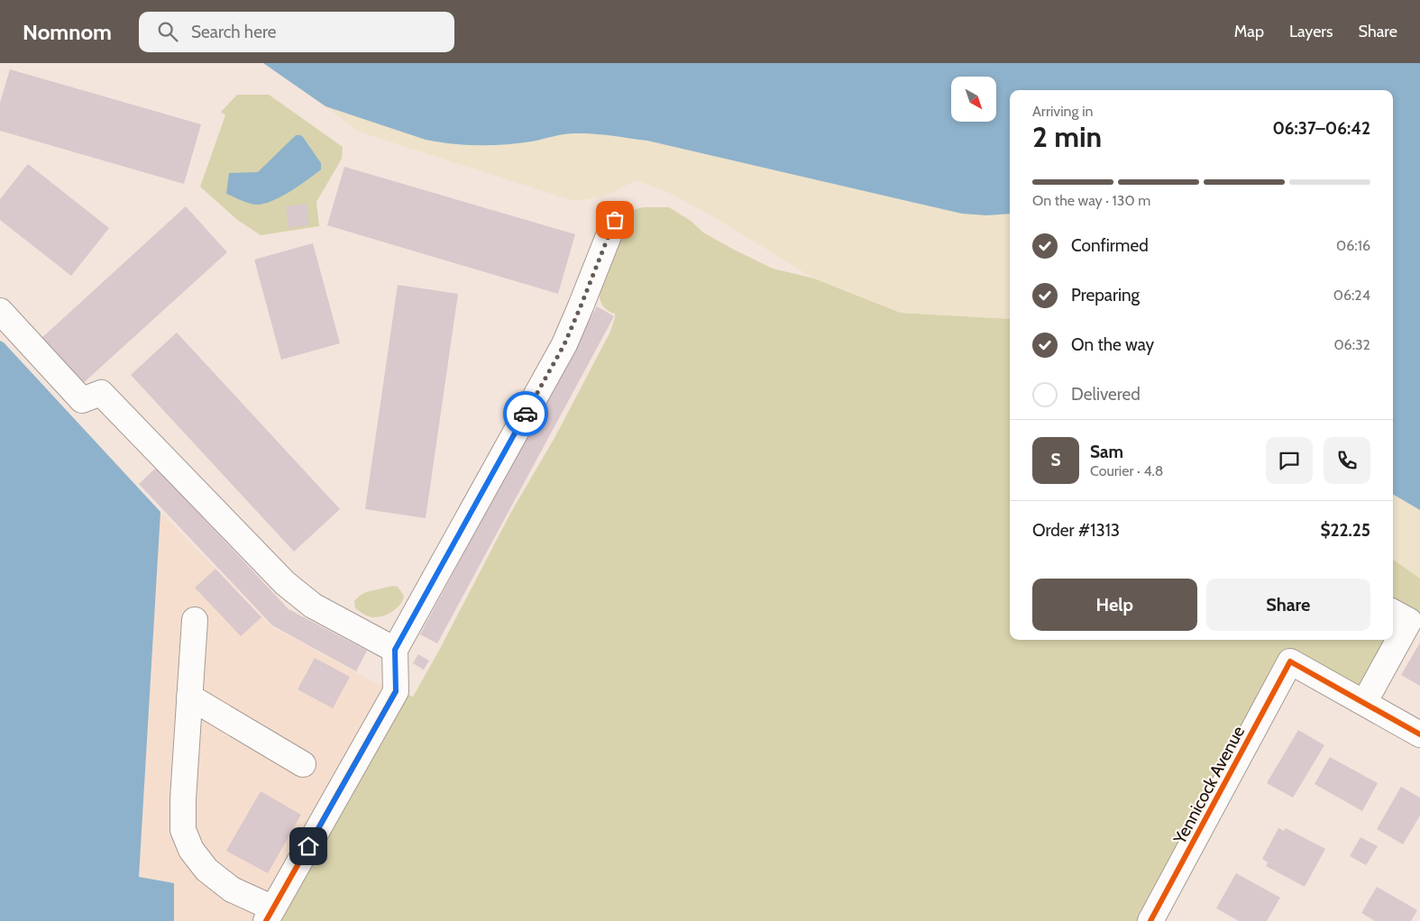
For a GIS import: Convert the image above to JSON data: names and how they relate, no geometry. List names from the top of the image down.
{
  "streets": {
    "street": ["Yennicock Avenue"]
  },
  "north": "bottom right",
  "page": {
    "header": "Nomnom",
    "search": "Search here",
    "nav": ["Map", "Layers", "Share"],
    "heading": ["2 min", "Arriving in", "06:37–06:42"],
    "panel": [
      "Sam",
      "Courier · 4.8",
      "Order #1313",
      "$22.25"
    ],
    "bar": "On the way · 130 m",
    "list": [
      ["Confirmed", "06:16"],
      ["Preparing", "06:24"],
      ["On the way", "06:32"],
      "Delivered"
    ],
    "round": "S",
    "buttons": ["Help", "Share"]
  }
}
